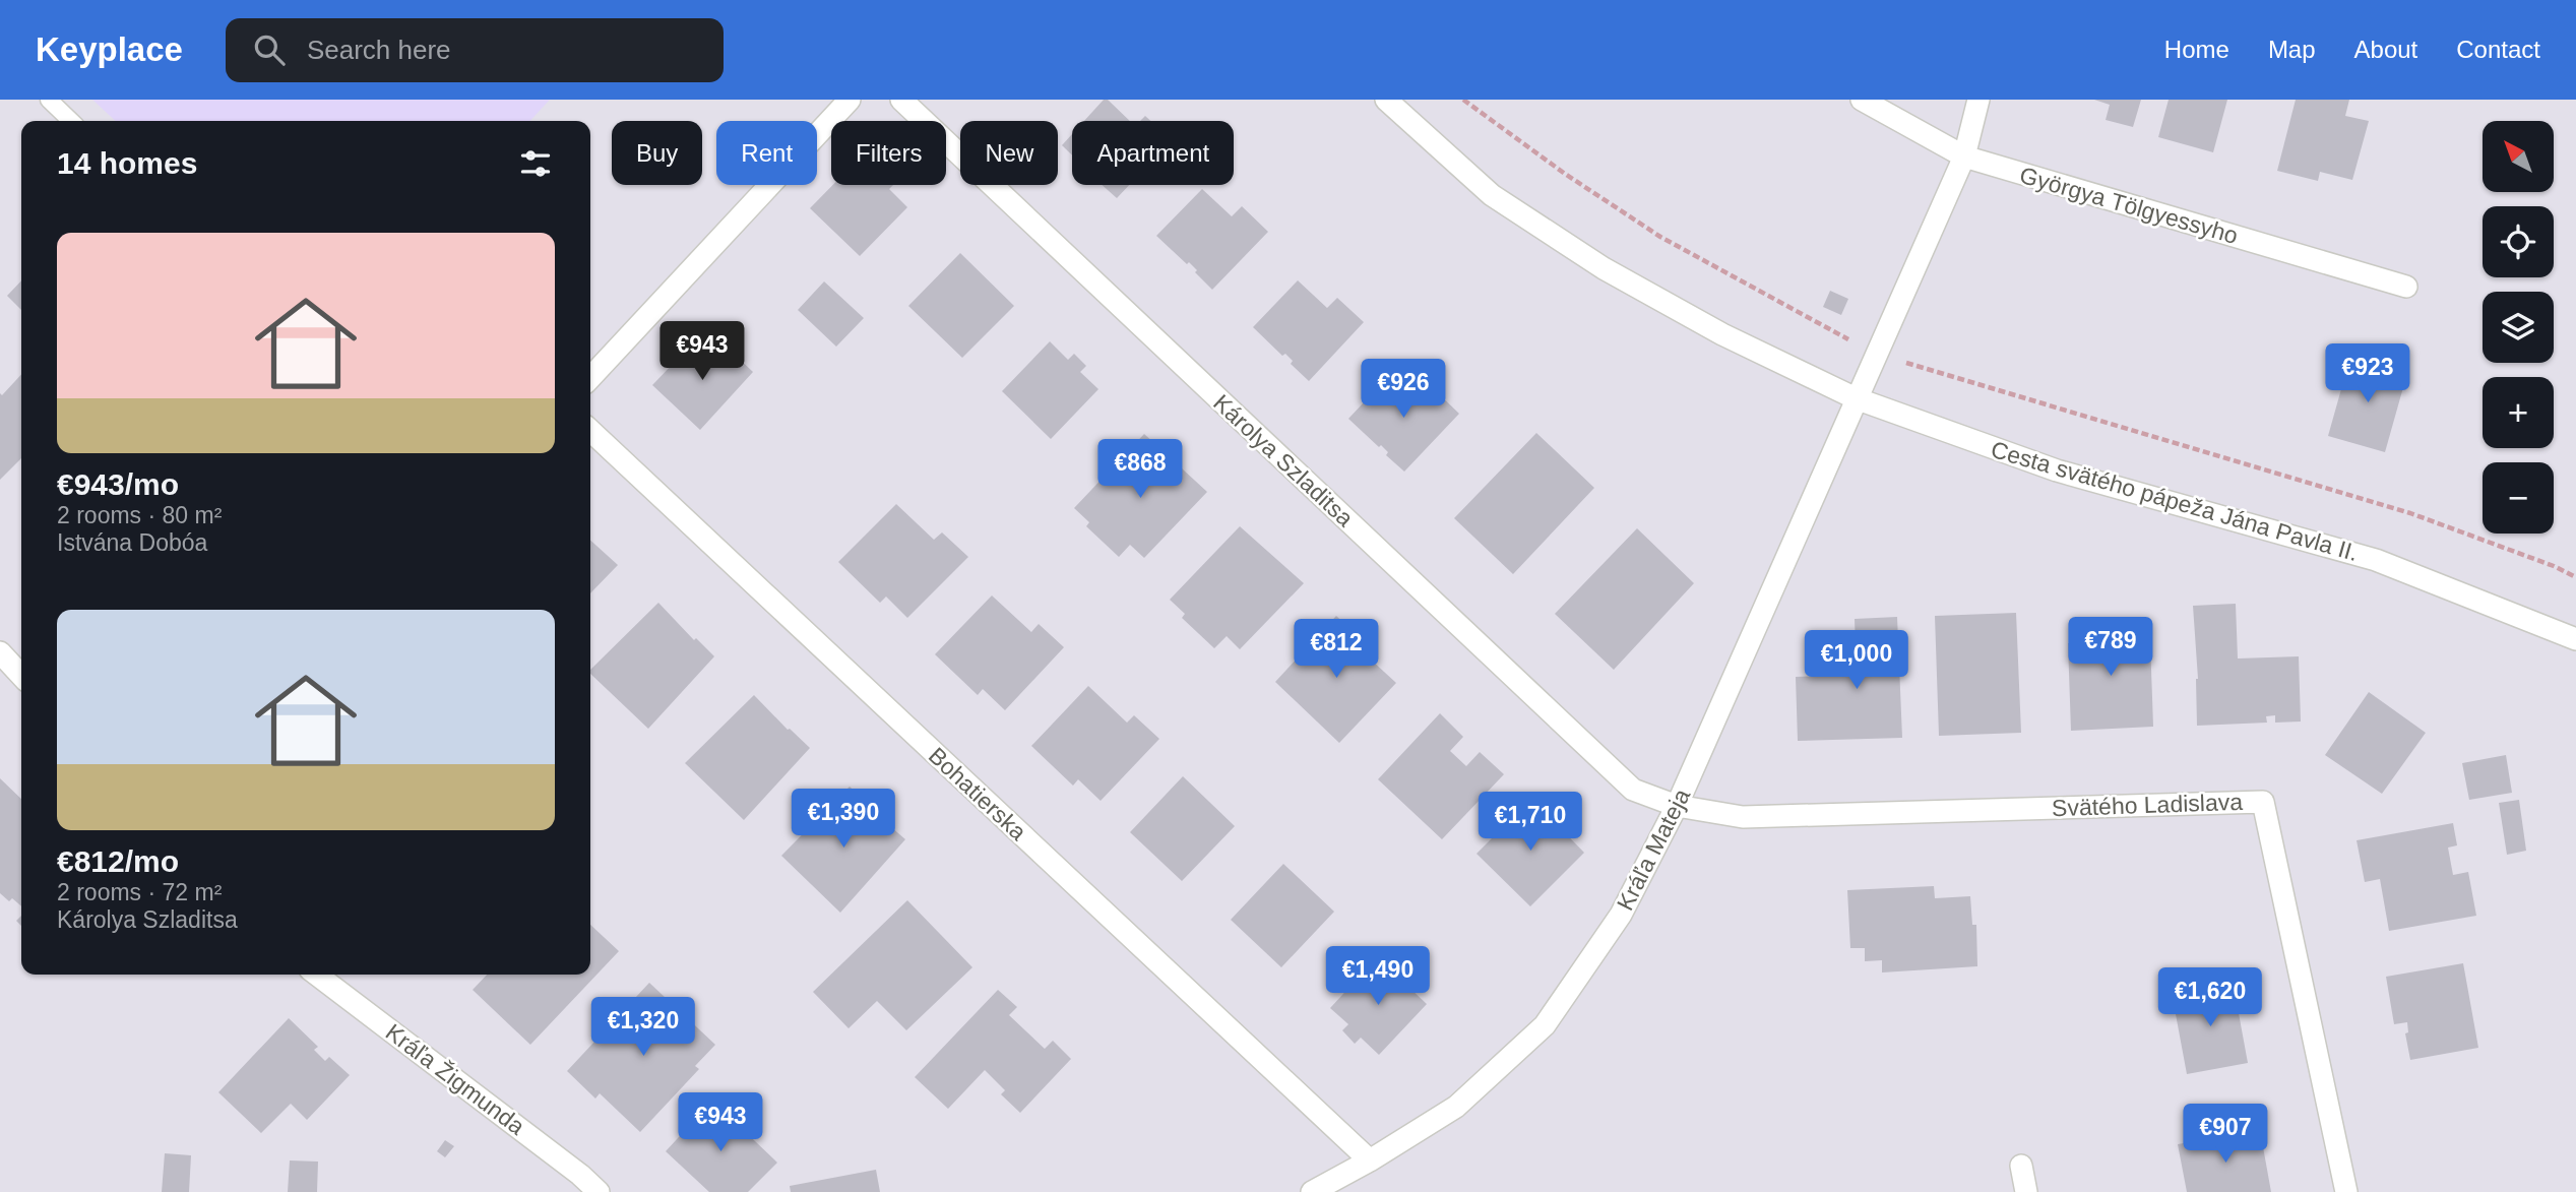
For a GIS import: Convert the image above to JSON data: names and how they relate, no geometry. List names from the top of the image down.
{
  "streets": {
    "street": [
      "Györgya Tölgyessyho",
      "Károlya Szladitsa",
      "Cesta svätého pápeža Jána Pavla II.",
      "Bohatierska",
      "Svätého Ladislava",
      "Kráľa Mateja",
      "Kráľa Žigmunda"
    ]
  },
  "crossings": [
    ["Györgya Tölgyessyho", "Kráľa Mateja"],
    ["Károlya Szladitsa", "Svätého Ladislava"],
    ["Károlya Szladitsa", "Kráľa Mateja"],
    ["Cesta svätého pápeža Jána Pavla II.", "Kráľa Mateja"],
    ["Bohatierska", "Kráľa Mateja"],
    ["Svätého Ladislava", "Kráľa Mateja"]
  ],
  "north": "top left",
  "page": {
    "header": "Keyplace",
    "search": "Search here",
    "nav": [
      "Home",
      "Map",
      "About",
      "Contact"
    ],
    "map_buttons": ["+", "−"],
    "chip": [
      "Buy",
      "Rent",
      "Filters",
      "New",
      "Apartment"
    ],
    "heading": "14 homes",
    "list": [
      {
        "name": "€943/mo",
        "note": "2 rooms · 80 m² · Istvána Dobóa"
      },
      {
        "name": "€812/mo",
        "note": "2 rooms · 72 m² · Károlya Szladitsa"
      }
    ],
    "price": [
      "€943",
      "€923",
      "€926",
      "€868",
      "€789",
      "€812",
      "€1,000",
      "€1,390",
      "€1,710",
      "€1,490",
      "€1,620",
      "€1,320",
      "€943",
      "€907"
    ]
  }
}
